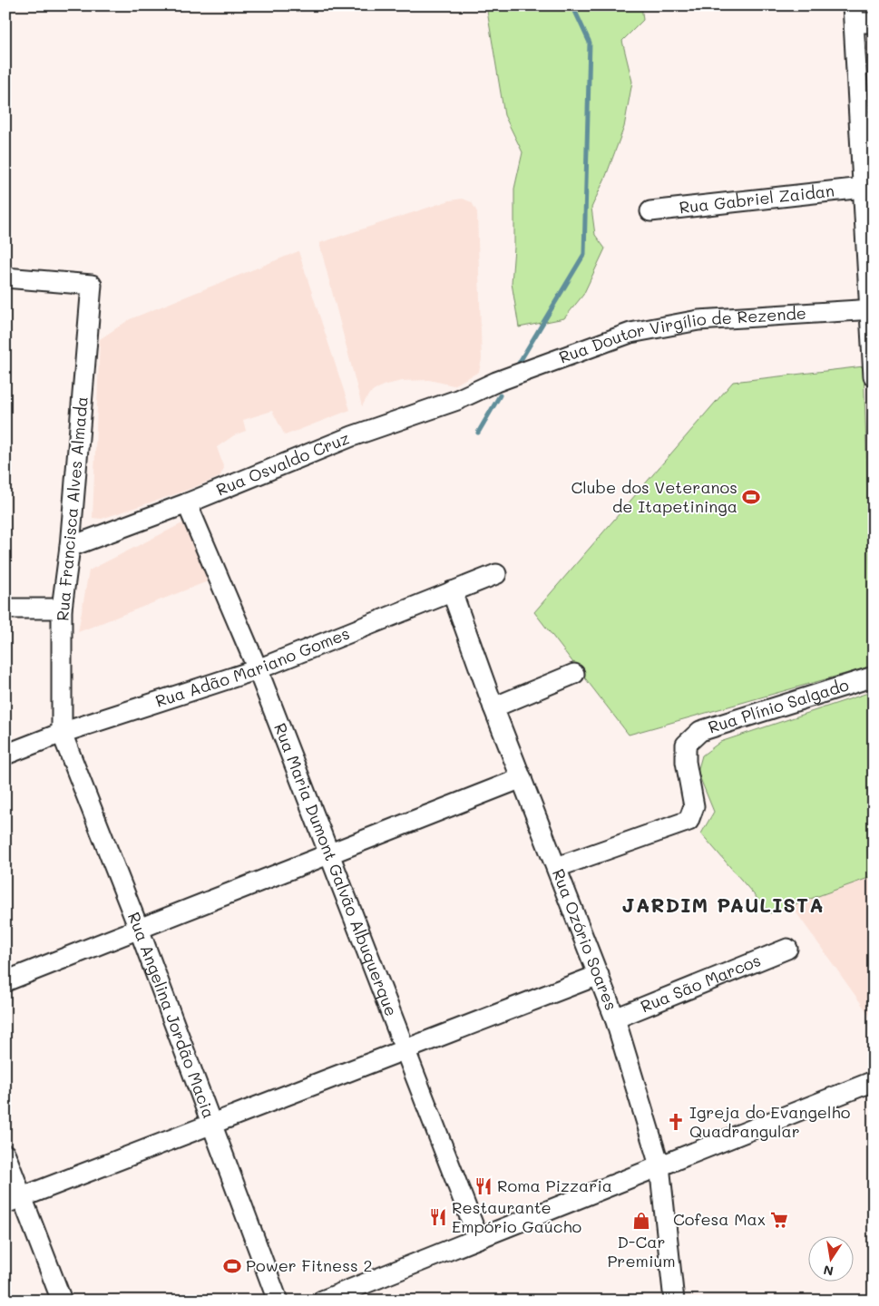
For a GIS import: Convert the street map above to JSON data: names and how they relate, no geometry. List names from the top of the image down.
{
  "streets": {
    "street": [
      "Rua Gabriel Zaidan",
      "Rua Doutor Virgílio de Rezende",
      "Rua Osvaldo Cruz",
      "Rua Francisca Alves Almada",
      "Rua Adão Mariano Gomes",
      "Rua Plínio Salgado",
      "Rua Maria Dumont Galvão Albuquerque",
      "Rua Ozório Soares",
      "Rua São Marcos",
      "Rua Angelina Jordão Macia"
    ]
  },
  "crossings": [
    ["Rua Doutor Virgílio de Rezende", "Rua Osvaldo Cruz"],
    ["Rua Osvaldo Cruz", "Rua Francisca Alves Almada"],
    ["Rua Osvaldo Cruz", "Rua Maria Dumont Galvão Albuquerque"],
    ["Rua Francisca Alves Almada", "Rua Adão Mariano Gomes"],
    ["Rua Francisca Alves Almada", "Rua Angelina Jordão Macia"],
    ["Rua Adão Mariano Gomes", "Rua Maria Dumont Galvão Albuquerque"],
    ["Rua Adão Mariano Gomes", "Rua Ozório Soares"],
    ["Rua Adão Mariano Gomes", "Rua Angelina Jordão Macia"],
    ["Rua Plínio Salgado", "Rua Ozório Soares"],
    ["Rua Ozório Soares", "Rua São Marcos"]
  ],
  "districts": ["JARDIM PAULISTA"],
  "places": {
    "sports": ["Clube dos Veteranos de Itapetininga", "Power Fitness 2"],
    "church": ["Igreja do Evangelho Quadrangular"],
    "restaurant": ["Roma Pizzaria", "Restaurante Empório Gaúcho"],
    "supermarket": ["Cofesa Max"],
    "shop": ["D-Car Premium"]
  },
  "north": "bottom"
}
